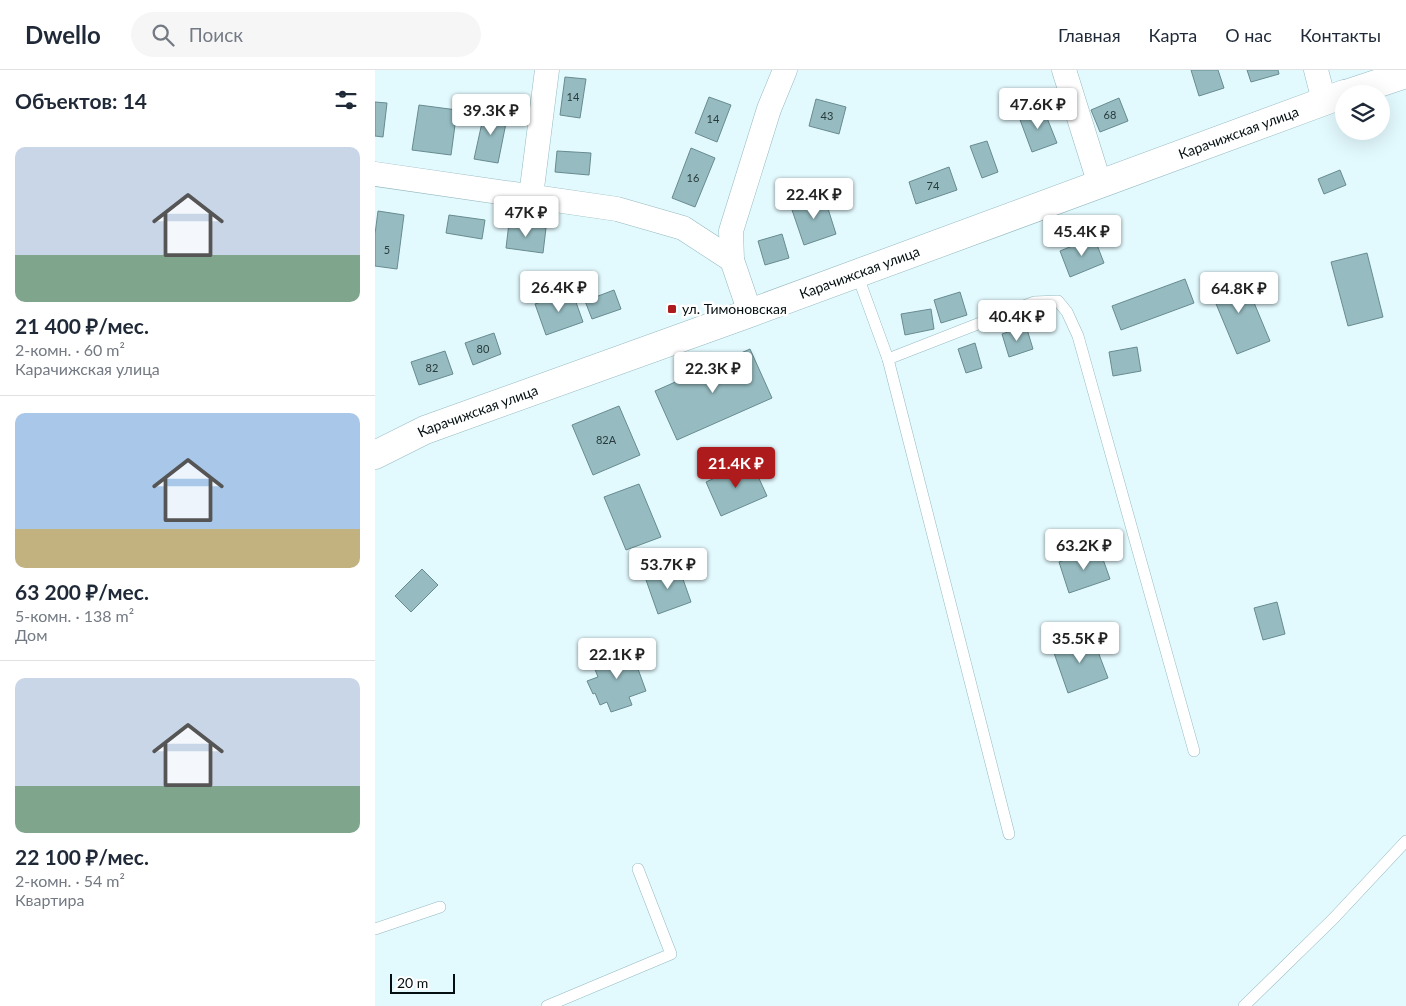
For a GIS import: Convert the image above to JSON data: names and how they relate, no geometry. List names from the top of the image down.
{
  "streets": {
    "main road": ["Карачижская улица"]
  },
  "places": {
    "transit": ["ул. Тимоновская"]
  },
  "house_numbers": [
    "14",
    "68",
    "43",
    "14",
    "16",
    "74",
    "5",
    "80",
    "82",
    "82А"
  ],
  "scale_bar": "20 m",
  "page": {
    "header": "Dwello",
    "search": "Поиск",
    "nav": [
      "Главная",
      "Карта",
      "О нас",
      "Контакты"
    ],
    "heading": "Объектов: 14",
    "price": [
      "47.6K ₽",
      "39.3K ₽",
      "22.4K ₽",
      "47K ₽",
      "45.4K ₽",
      "26.4K ₽",
      "64.8K ₽",
      "40.4K ₽",
      "22.3K ₽",
      "21.4K ₽",
      "63.2K ₽",
      "53.7K ₽",
      "35.5K ₽",
      "22.1K ₽"
    ],
    "list": [
      {
        "name": "21 400 ₽/мес.",
        "note": "2-комн. · 60 m² · Карачижская улица"
      },
      {
        "name": "63 200 ₽/мес.",
        "note": "5-комн. · 138 m² · Дом"
      },
      {
        "name": "22 100 ₽/мес.",
        "note": "2-комн. · 54 m² · Квартира"
      }
    ],
    "scale": "20 m"
  }
}
